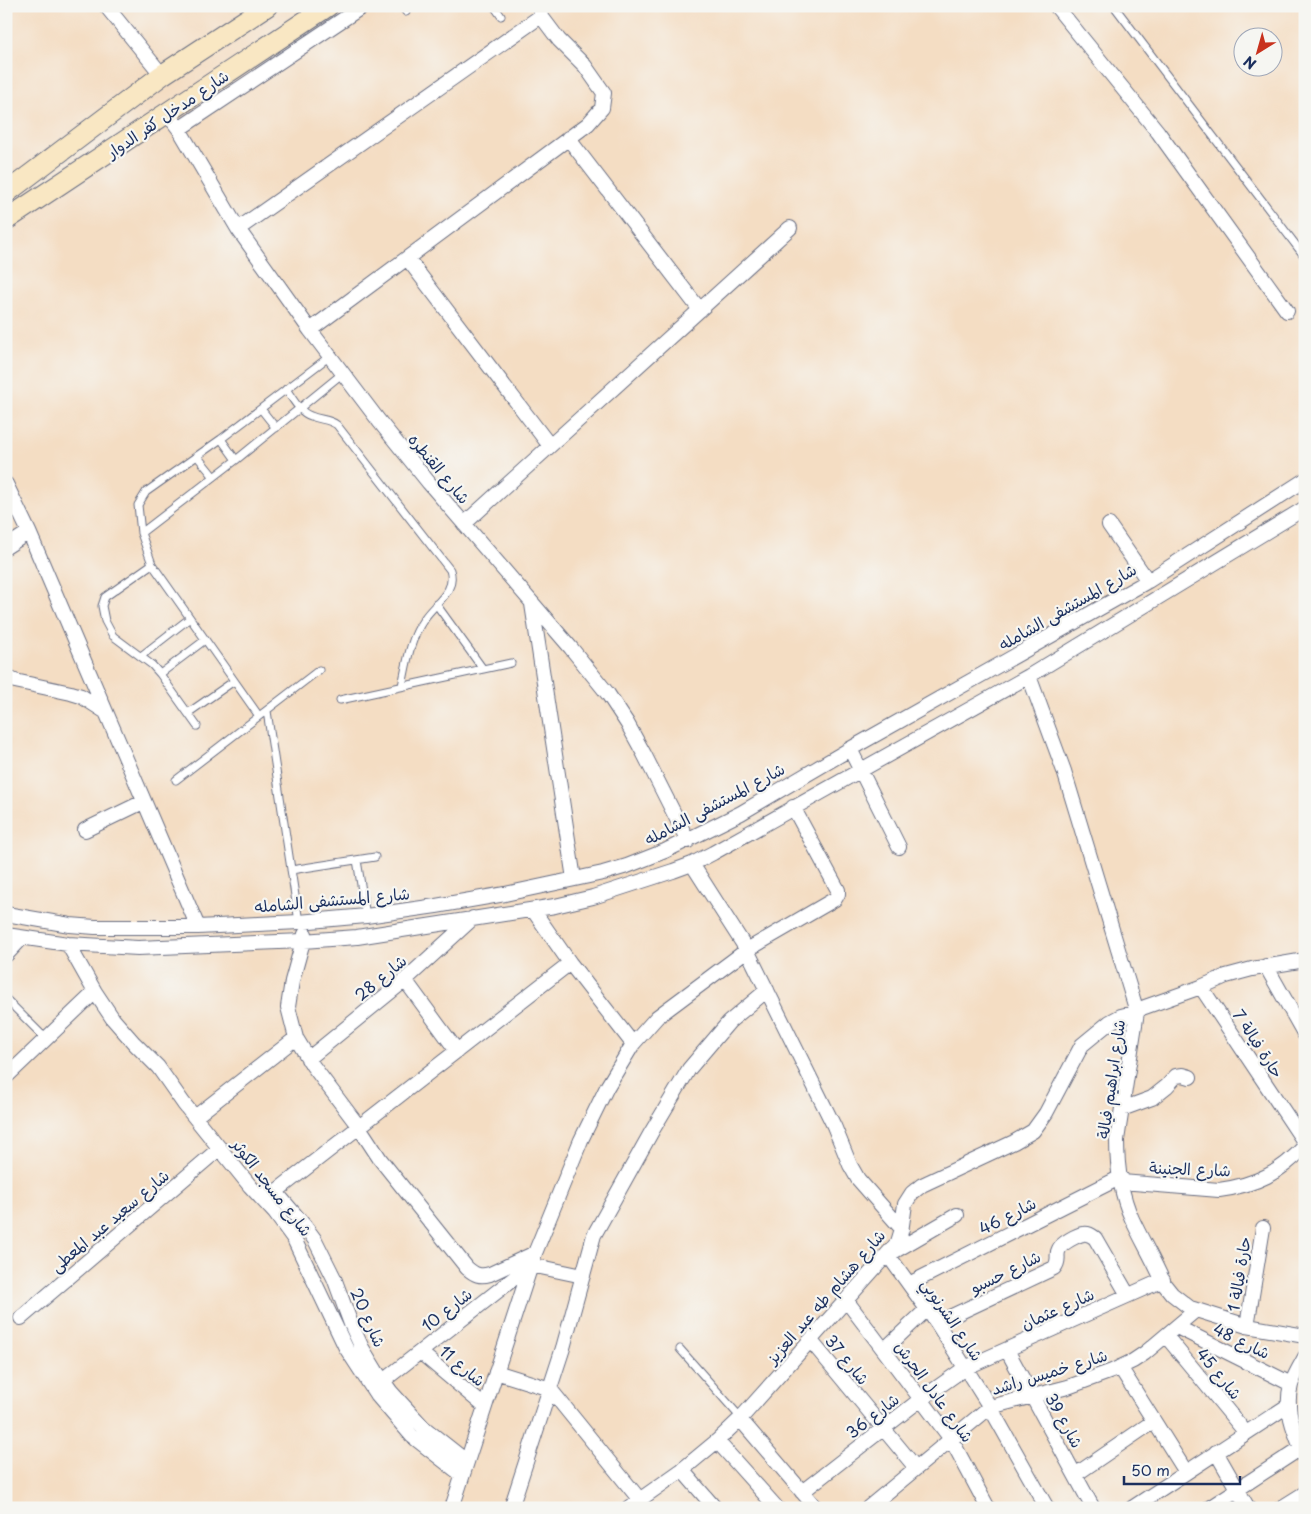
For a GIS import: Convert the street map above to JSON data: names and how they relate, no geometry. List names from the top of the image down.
{
  "streets": {
    "main road": ["شارع مدخل كفر الدوار"],
    "street": [
      "شارع القنطره",
      "شارع المستشفى الشامله",
      "شارع 28",
      "حارة فيالة 7",
      "شارع ابراهيم فيالة",
      "شارع الجنينة",
      "شارع مسجد الكوثر",
      "شارع 46",
      "شارع سعيد عبد المعطى",
      "شارع حسبو",
      "حارة فيالة 1",
      "شارع هشام طه عبد العزيز",
      "شارع عثمان",
      "شارع 10",
      "شارع 20",
      "شارع الشرنوبي",
      "شارع 48",
      "شارع 37",
      "شارع 11",
      "شارع خميس راشد",
      "شارع 45",
      "شارع عادل الحرش",
      "شارع 36",
      "شارع 39"
    ]
  },
  "crossings": [
    ["شارع مدخل كفر الدوار", "شارع القنطره"],
    ["شارع القنطره", "شارع المستشفى الشامله"],
    ["حارة فيالة 7", "شارع ابراهيم فيالة"],
    ["حارة فيالة 7", "شارع الجنينة"],
    ["شارع ابراهيم فيالة", "شارع الجنينة"],
    ["شارع ابراهيم فيالة", "شارع 46"],
    ["شارع ابراهيم فيالة", "حارة فيالة 1"],
    ["شارع ابراهيم فيالة", "شارع هشام طه عبد العزيز"],
    ["شارع ابراهيم فيالة", "شارع عثمان"],
    ["شارع ابراهيم فيالة", "شارع خميس راشد"],
    ["شارع الجنينة", "شارع 46"],
    ["شارع مسجد الكوثر", "شارع سعيد عبد المعطى"],
    ["شارع مسجد الكوثر", "شارع 20"],
    ["شارع 46", "شارع الشرنوبي"],
    ["شارع حسبو", "شارع عثمان"],
    ["شارع حسبو", "شارع الشرنوبي"],
    ["شارع هشام طه عبد العزيز", "شارع الشرنوبي"],
    ["شارع هشام طه عبد العزيز", "شارع 37"],
    ["شارع هشام طه عبد العزيز", "شارع عادل الحرش"],
    ["شارع عثمان", "شارع الشرنوبي"],
    ["شارع عثمان", "شارع 36"],
    ["شارع عثمان", "شارع 39"],
    ["شارع 10", "شارع 20"],
    ["شارع 10", "شارع 11"],
    ["شارع الشرنوبي", "شارع خميس راشد"],
    ["شارع الشرنوبي", "شارع 36"],
    ["شارع 48", "شارع خميس راشد"],
    ["شارع 48", "شارع 45"],
    ["شارع 37", "شارع خميس راشد"],
    ["شارع 37", "شارع 36"],
    ["شارع خميس راشد", "شارع 45"],
    ["شارع خميس راشد", "شارع عادل الحرش"],
    ["شارع خميس راشد", "شارع 39"],
    ["شارع عادل الحرش", "شارع 36"]
  ],
  "scale_bar": "50 m",
  "north": "bottom left"
}
